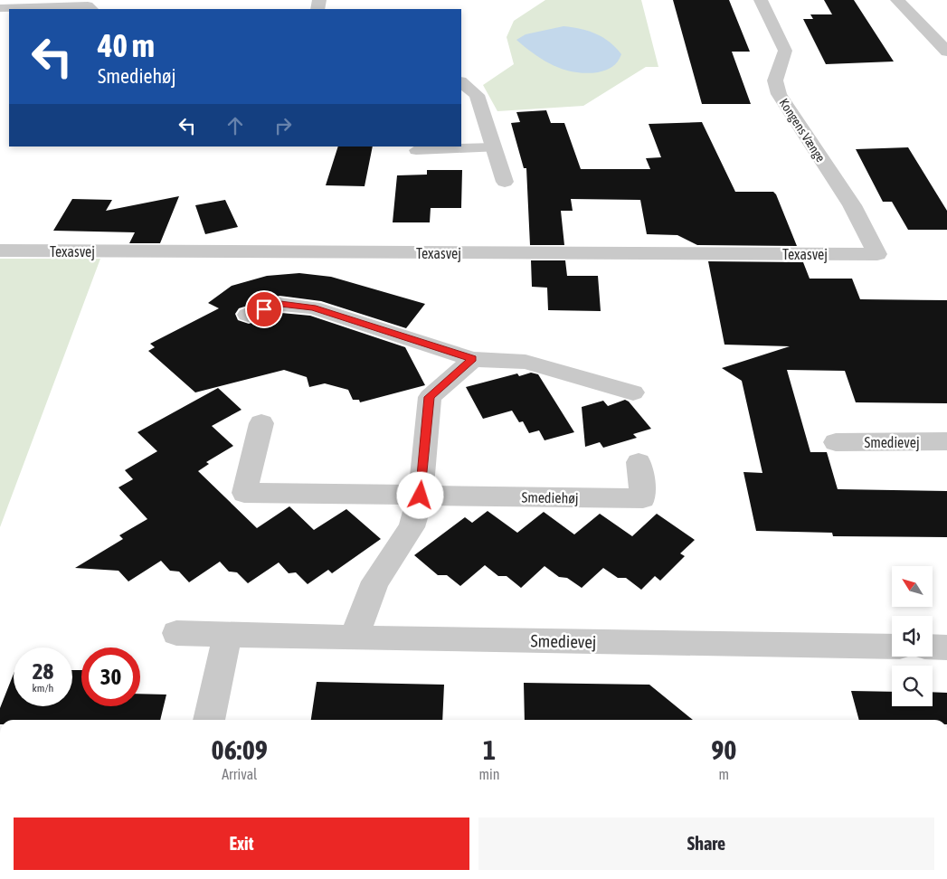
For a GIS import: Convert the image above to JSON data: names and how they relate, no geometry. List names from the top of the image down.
{
  "streets": {
    "street": [
      "Kongens Vænge",
      "Texasvej",
      "Smedievej",
      "Smediehøj"
    ]
  },
  "crossings": [
    ["Kongens Vænge", "Texasvej"]
  ],
  "north": "top left",
  "page": {
    "turn": ["40 m", "Smediehøj"],
    "speed": "28 km/h",
    "limit": "30",
    "eta": [
      "06:09",
      "Arrival",
      "1",
      "min",
      "90",
      "m"
    ],
    "buttons": ["Exit", "Share"]
  }
}
